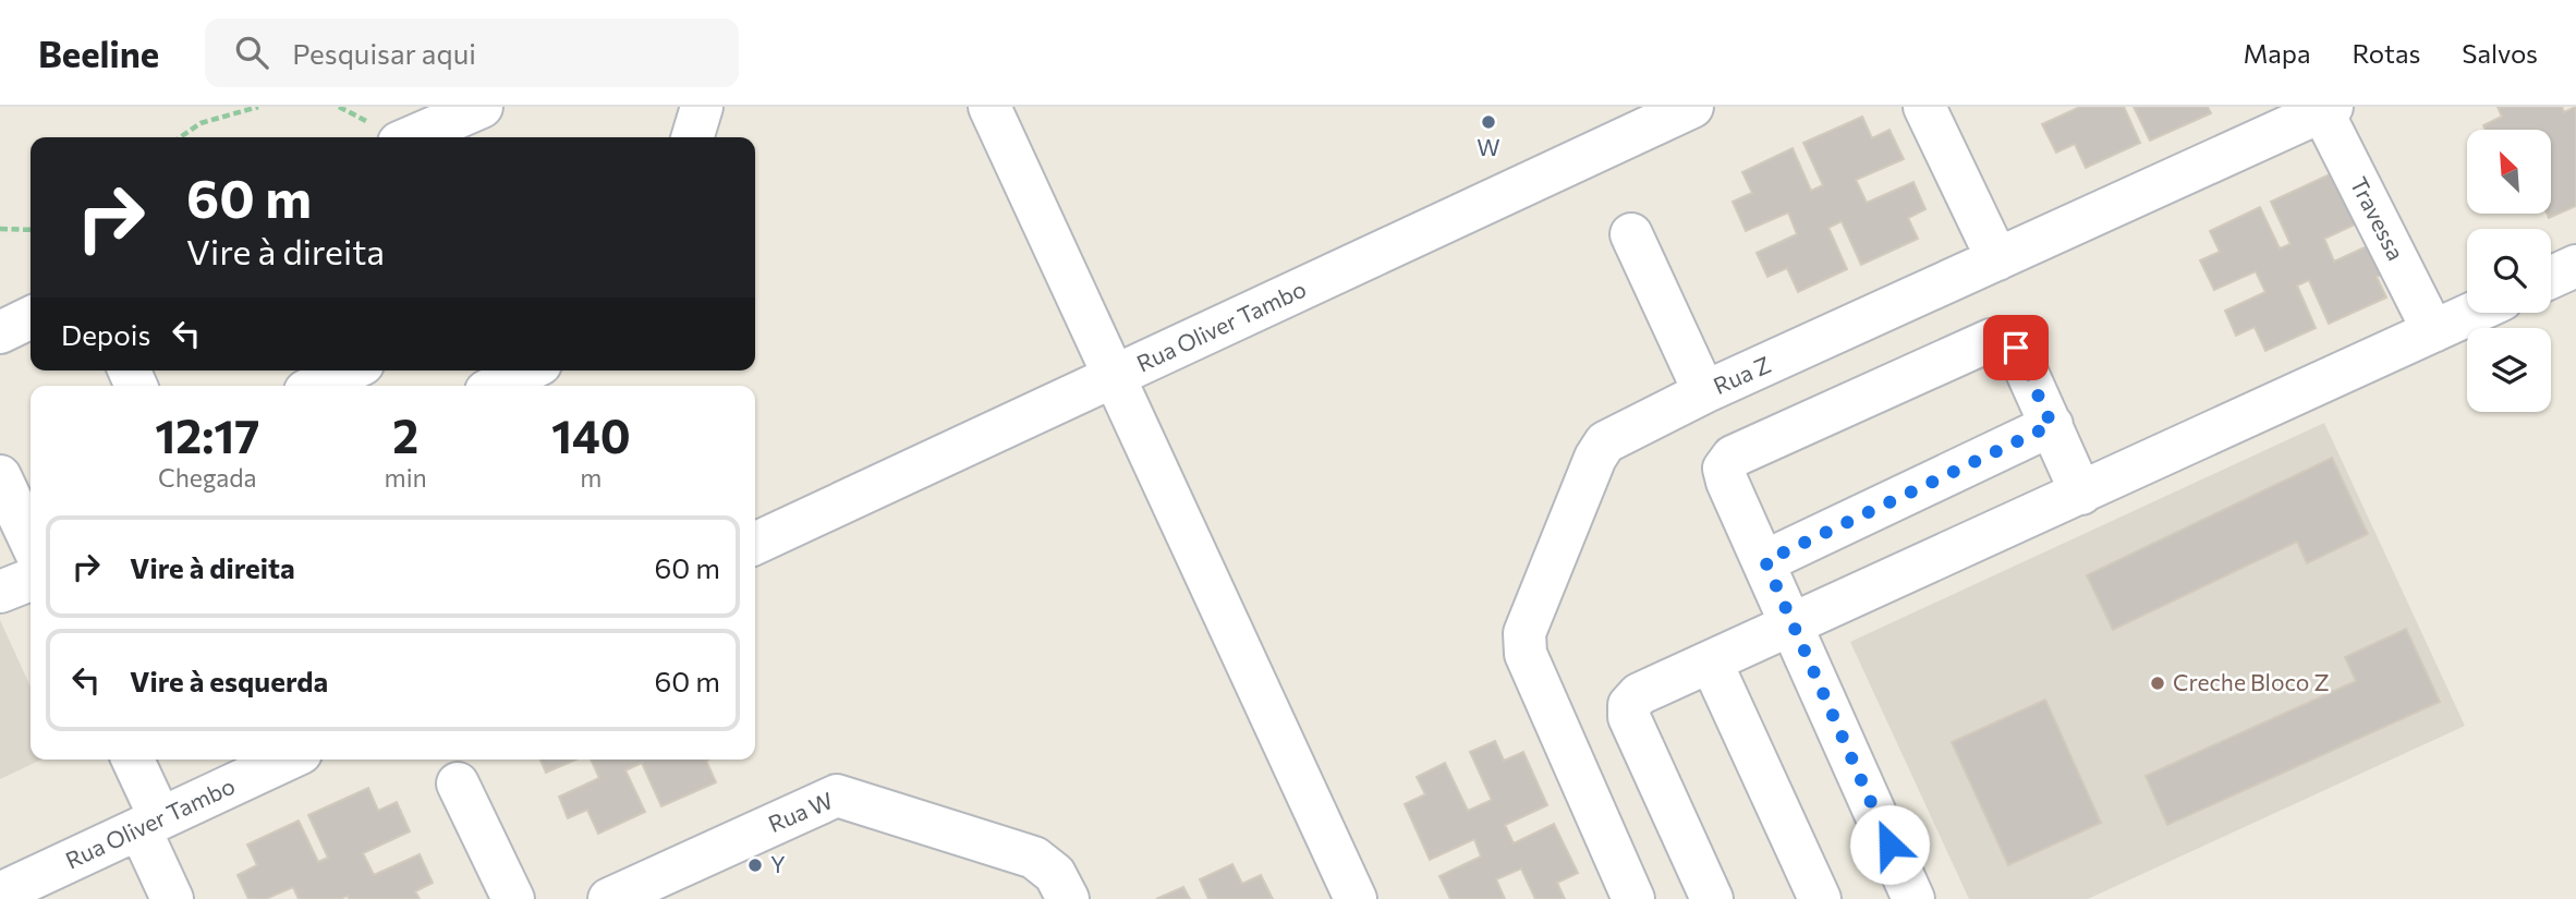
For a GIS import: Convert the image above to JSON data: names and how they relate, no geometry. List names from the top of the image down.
{
  "streets": {
    "street": [
      "Travessa",
      "Rua Oliver Tambo",
      "Rua Z",
      "Rua W"
    ]
  },
  "crossings": [
    ["Travessa", "Rua Z"]
  ],
  "places": ["W", "Creche Bloco Z", "Y"],
  "north": "top left",
  "page": {
    "header": "Beeline",
    "search": "Pesquisar aqui",
    "nav": ["Mapa", "Rotas", "Salvos"],
    "turn": ["60 m", "Vire à direita"],
    "then": "Depois",
    "eta": [
      "12:17",
      "Chegada",
      "2",
      "min",
      "140",
      "m"
    ],
    "list": [
      {
        "name": "Vire à direita",
        "value": "60 m"
      },
      {
        "name": "Vire à esquerda",
        "value": "60 m"
      }
    ]
  }
}
